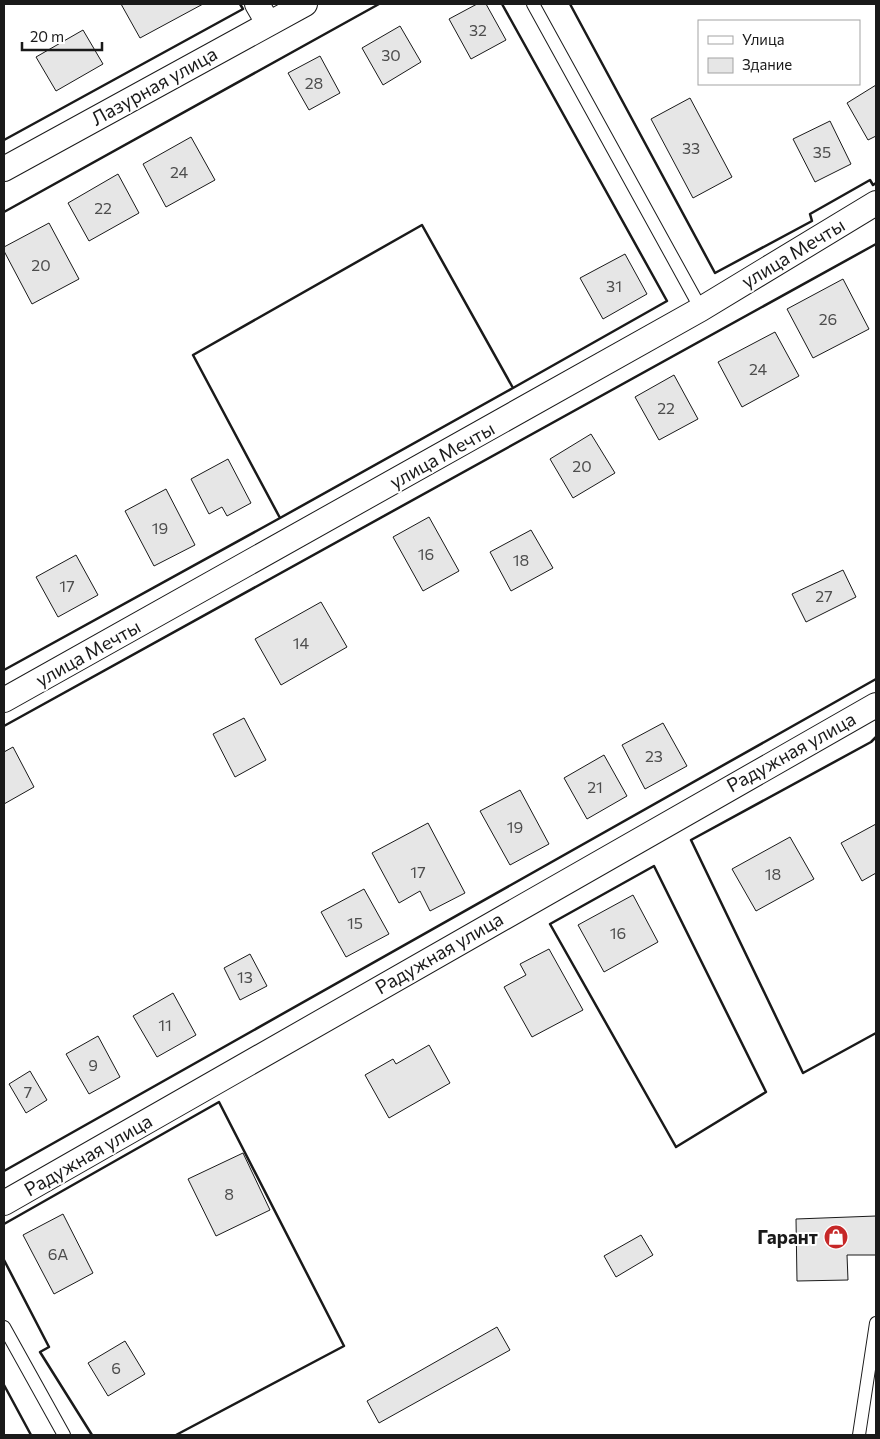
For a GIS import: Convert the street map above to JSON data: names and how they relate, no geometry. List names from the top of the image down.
{
  "streets": {
    "street": ["Лазурная улица", "улица Мечты", "Радужная улица"]
  },
  "places": {
    "shop": ["Гарант"]
  },
  "house_numbers": [
    "32",
    "30",
    "28",
    "33",
    "35",
    "24",
    "22",
    "20",
    "31",
    "26",
    "24",
    "22",
    "20",
    "19",
    "16",
    "18",
    "17",
    "27",
    "14",
    "23",
    "21",
    "19",
    "17",
    "18",
    "15",
    "16",
    "13",
    "11",
    "9",
    "7",
    "8",
    "6А",
    "6"
  ],
  "legend": ["Улица", "Здание"],
  "scale_bar": "20 m"
}
